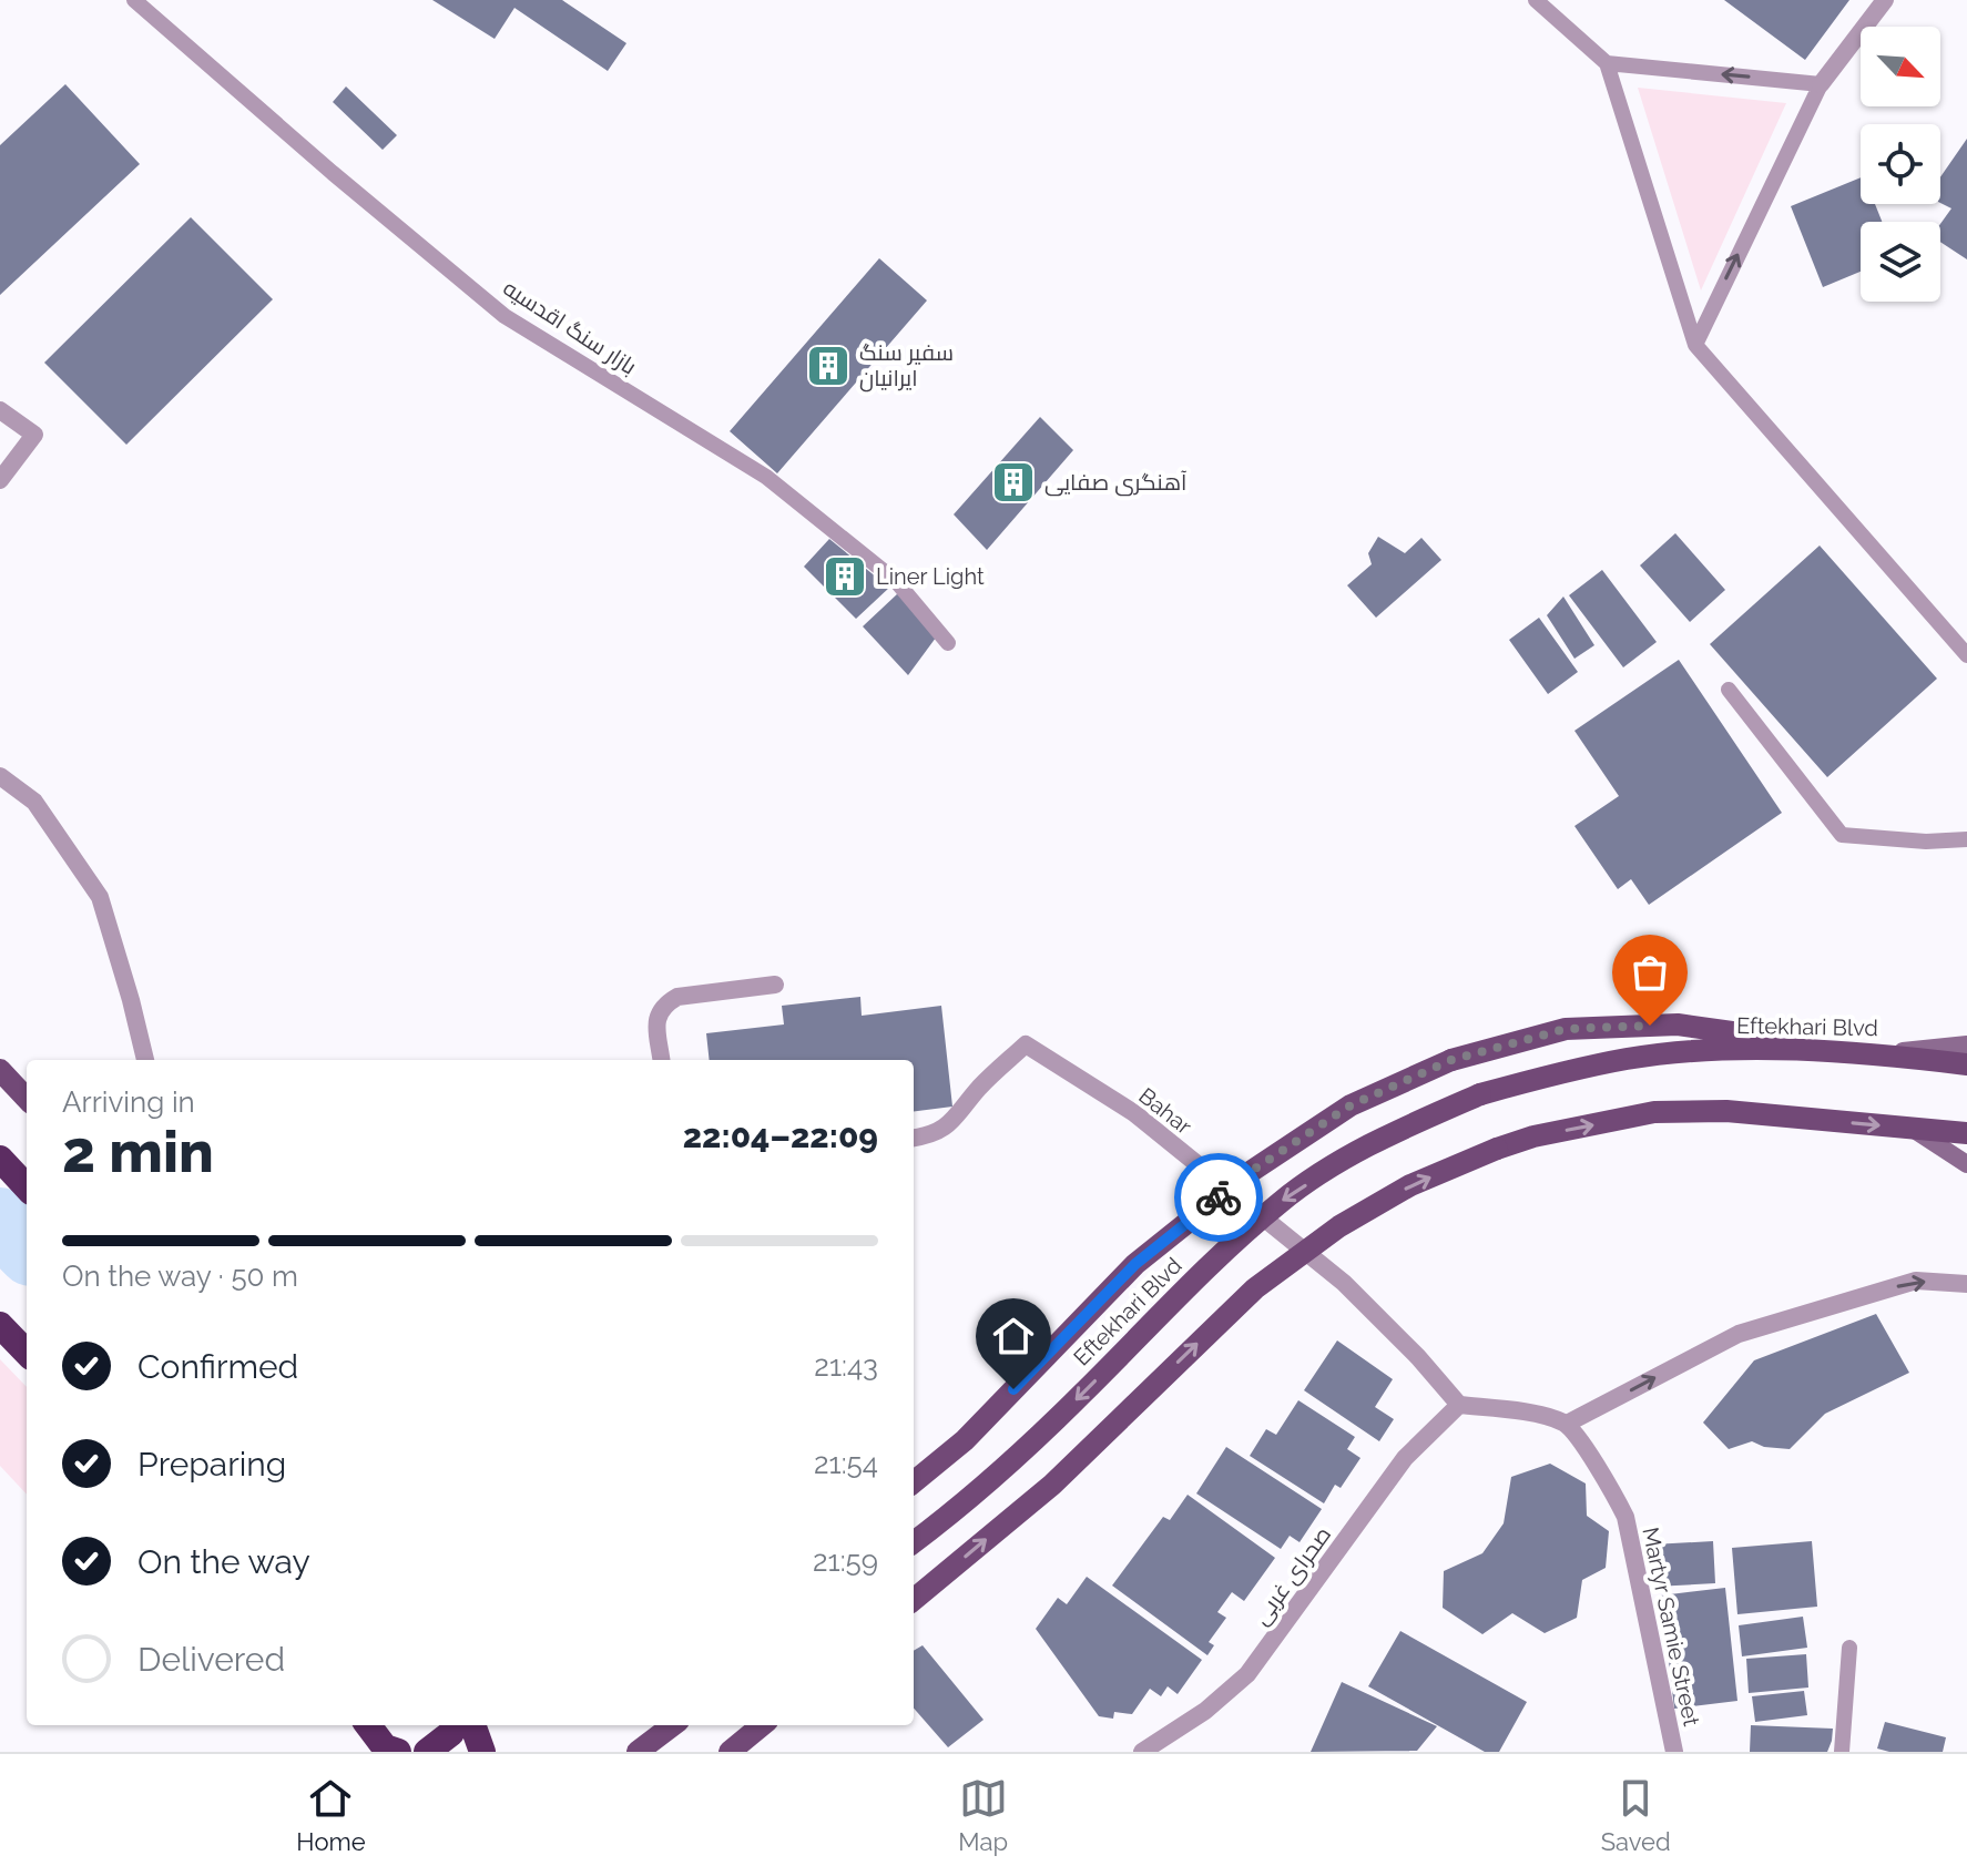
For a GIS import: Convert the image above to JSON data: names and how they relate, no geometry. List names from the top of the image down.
{
  "streets": {
    "main road": ["Eftekhari Blvd"],
    "street": ["Bahar", "صحرای غربی", "Martyr Samie Street"],
    "lane": ["بازار سنگ اقدسیه"]
  },
  "crossings": [
    ["Bahar", "صحرای غربی"]
  ],
  "places": {
    "building": ["سفیر سنگ ایرانیان", "آهنگری صفایی", "Liner Light"]
  },
  "north": "bottom right",
  "page": {
    "heading": ["2 min", "Arriving in", "22:04–22:09"],
    "bar": "On the way · 50 m",
    "list": [
      ["Confirmed", "21:43"],
      ["Preparing", "21:54"],
      ["On the way", "21:59"],
      "Delivered"
    ],
    "tabs": ["Home", "Map", "Saved"]
  }
}
